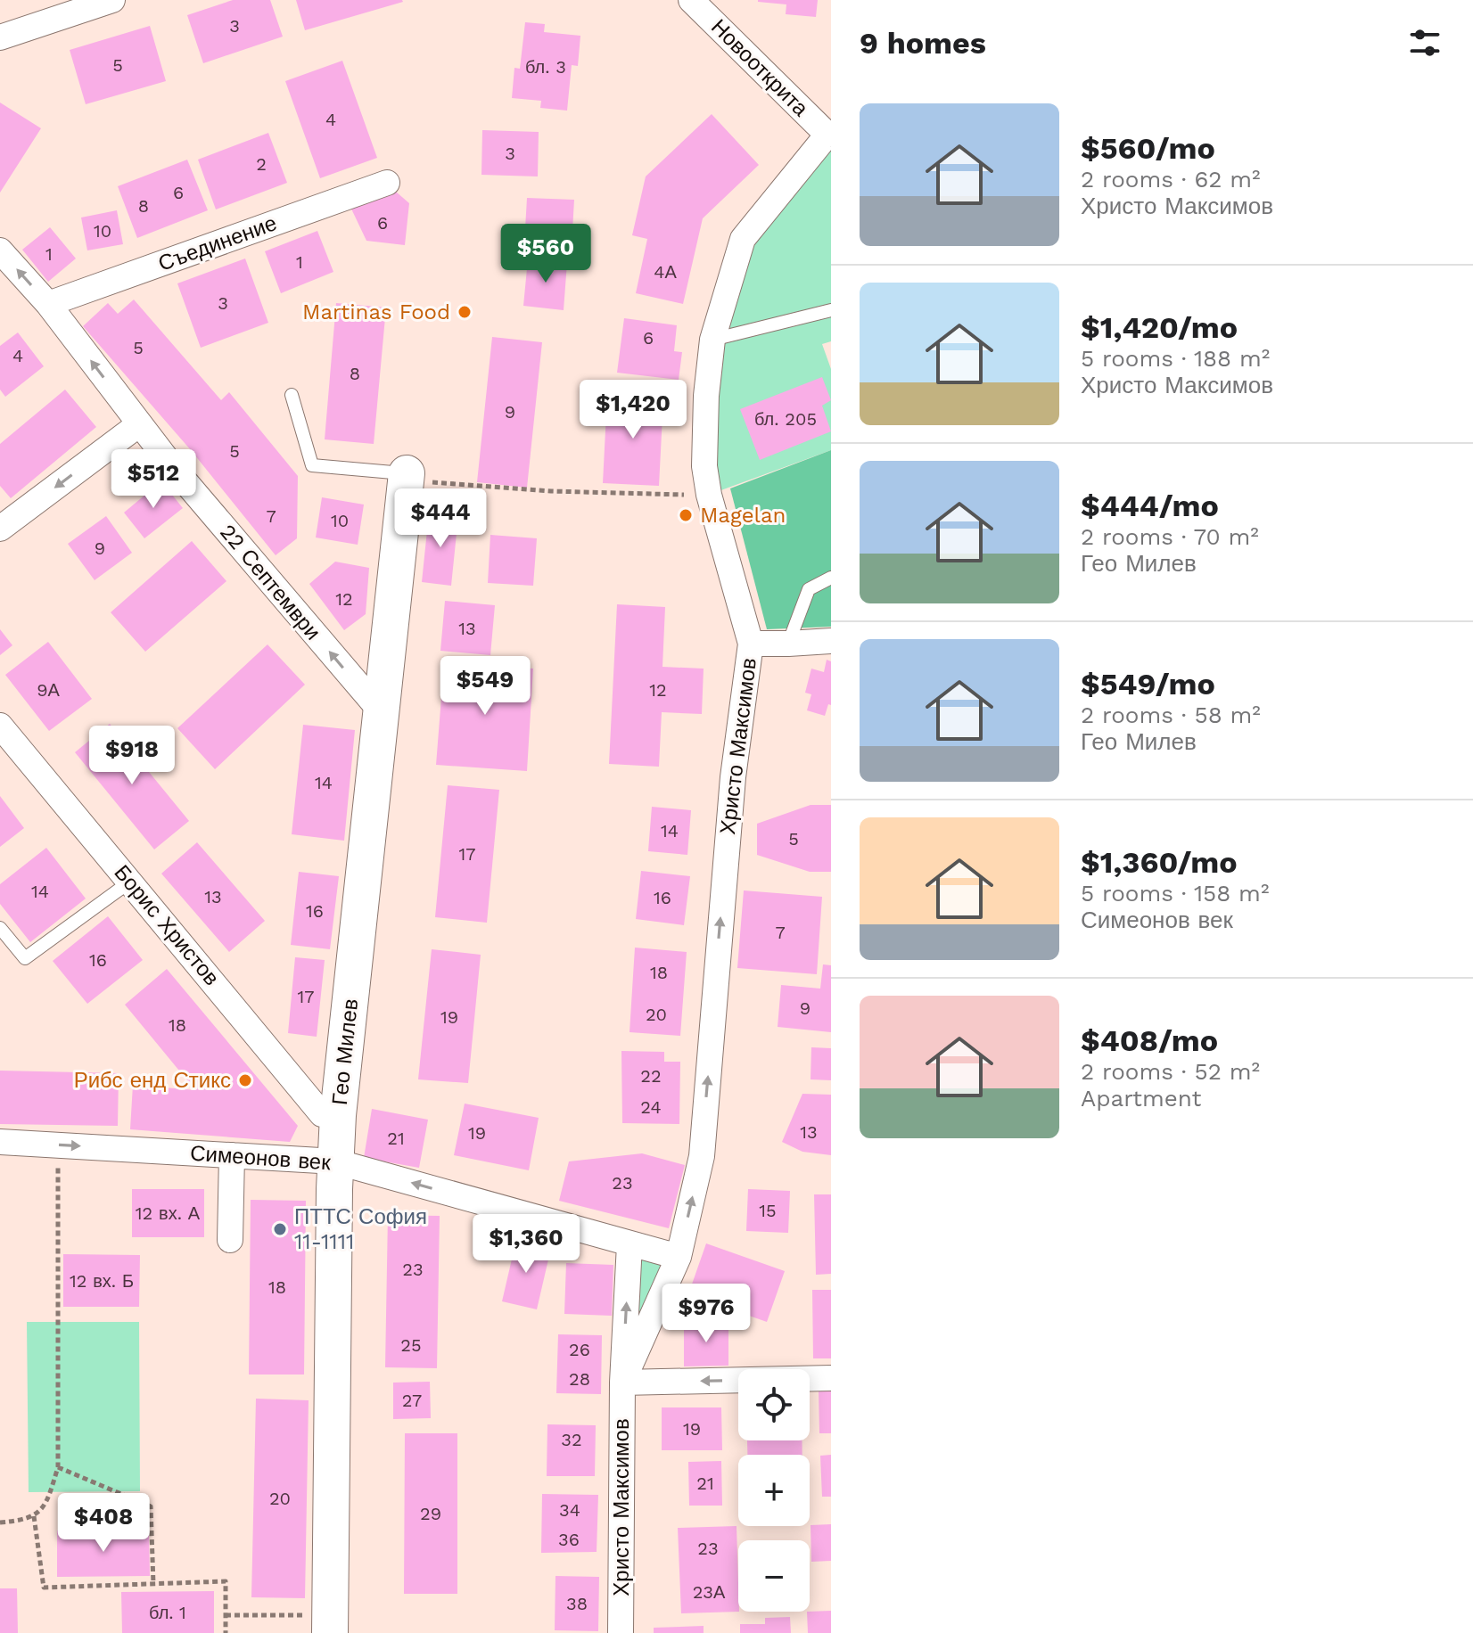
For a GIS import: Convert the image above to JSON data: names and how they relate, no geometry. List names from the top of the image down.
{
  "streets": {
    "street": [
      "Новооткрита",
      "Съединение",
      "22 Септември",
      "Христо Максимов",
      "Борис Христов",
      "Гео Милев",
      "Симеонов век"
    ]
  },
  "crossings": [
    ["Новооткрита", "Христо Максимов"],
    ["Съединение", "22 Септември"],
    ["22 Септември", "Гео Милев"],
    ["Христо Максимов", "Симеонов век"],
    ["Борис Христов", "Гео Милев"],
    ["Гео Милев", "Симеонов век"]
  ],
  "one_way": ["22 Септември", "Христо Максимов"],
  "places": [
    "Martinas Food",
    "Magelan",
    "Рибс енд Стикс",
    "ПТТС София 11-1111"
  ],
  "house_numbers": [
    "3",
    "5",
    "бл. 3",
    "4",
    "3",
    "2",
    "6",
    "8",
    "6",
    "10",
    "1",
    "1",
    "4А",
    "3",
    "6",
    "5",
    "4",
    "8",
    "9",
    "бл. 205",
    "5",
    "7",
    "10",
    "9",
    "12",
    "13",
    "9А",
    "12",
    "14",
    "14",
    "5",
    "17",
    "14",
    "13",
    "16",
    "16",
    "7",
    "16",
    "18",
    "17",
    "9",
    "20",
    "19",
    "18",
    "22",
    "24",
    "13",
    "19",
    "21",
    "23",
    "15",
    "12 вх. А",
    "23",
    "12 вх. Б",
    "18",
    "25",
    "26",
    "28",
    "27",
    "19",
    "32",
    "21",
    "20",
    "34",
    "29",
    "36",
    "23",
    "23А",
    "38",
    "бл. 1"
  ],
  "page": {
    "heading": "9 homes",
    "list": [
      {
        "name": "$560/mo",
        "note": "2 rooms · 62 m² · Христо Максимов"
      },
      {
        "name": "$1,420/mo",
        "note": "5 rooms · 188 m² · Христо Максимов"
      },
      {
        "name": "$444/mo",
        "note": "2 rooms · 70 m² · Гео Милев"
      },
      {
        "name": "$549/mo",
        "note": "2 rooms · 58 m² · Гео Милев"
      },
      {
        "name": "$1,360/mo",
        "note": "5 rooms · 158 m² · Симеонов век"
      },
      {
        "name": "$408/mo",
        "note": "2 rooms · 52 m² · Apartment"
      }
    ],
    "price": [
      "$560",
      "$1,420",
      "$512",
      "$444",
      "$549",
      "$918",
      "$1,360",
      "$976",
      "$408"
    ],
    "map_buttons": ["+", "−"]
  }
}
